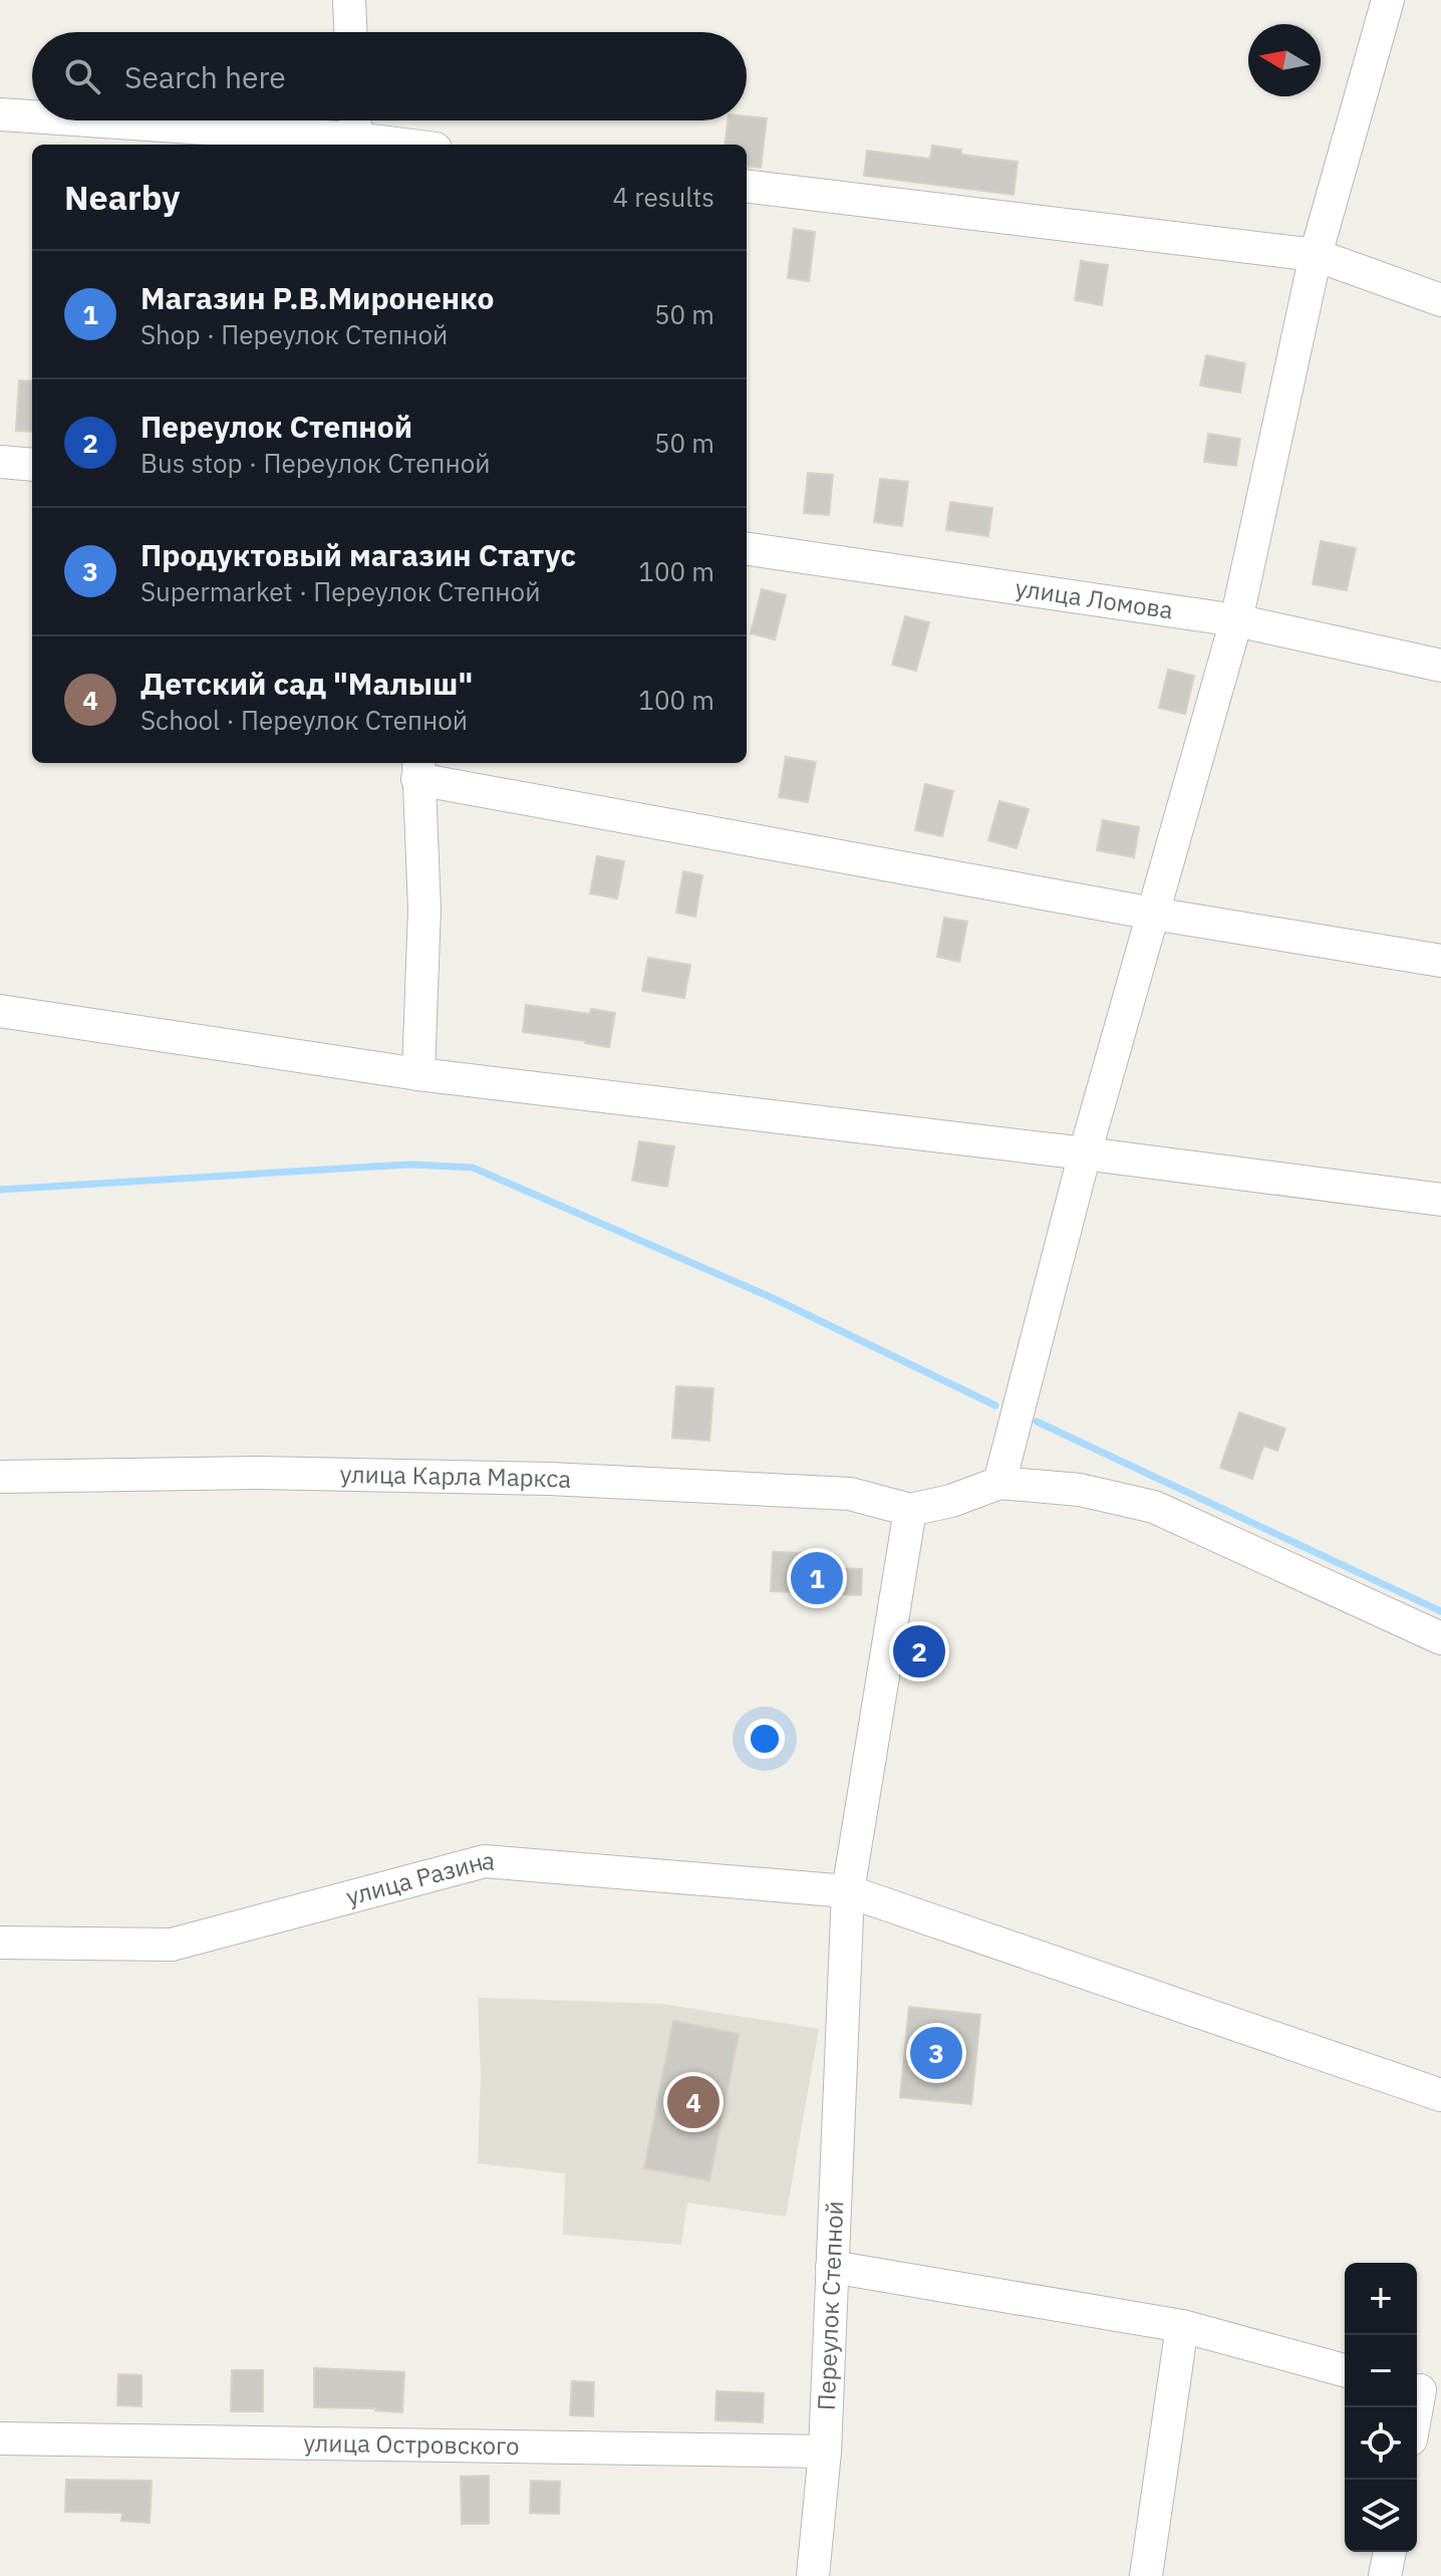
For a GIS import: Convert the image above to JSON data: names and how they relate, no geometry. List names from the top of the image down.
{
  "streets": {
    "street": [
      "улица Ломова",
      "улица Карла Маркса",
      "улица Разина",
      "Переулок Степной",
      "улица Островского"
    ]
  },
  "crossings": [
    ["улица Карла Маркса", "Переулок Степной"],
    ["улица Разина", "Переулок Степной"],
    ["Переулок Степной", "улица Островского"]
  ],
  "north": "left",
  "page": {
    "search": "Search here",
    "heading": ["Nearby", "4 results"],
    "list": [
      {
        "mark": "1",
        "name": "Магазин Р.В.Мироненко",
        "note": "Shop · Переулок Степной",
        "value": "50 m"
      },
      {
        "mark": "2",
        "name": "Переулок Степной",
        "note": "Bus stop · Переулок Степной",
        "value": "50 m"
      },
      {
        "mark": "3",
        "name": "Продуктовый магазин Статус",
        "note": "Supermarket · Переулок Степной",
        "value": "100 m"
      },
      {
        "mark": "4",
        "name": "Детский сад \"Малыш\"",
        "note": "School · Переулок Степной",
        "value": "100 m"
      }
    ],
    "pins": [
      "1",
      "2",
      "3",
      "4"
    ],
    "map_buttons": ["+", "−"]
  }
}
